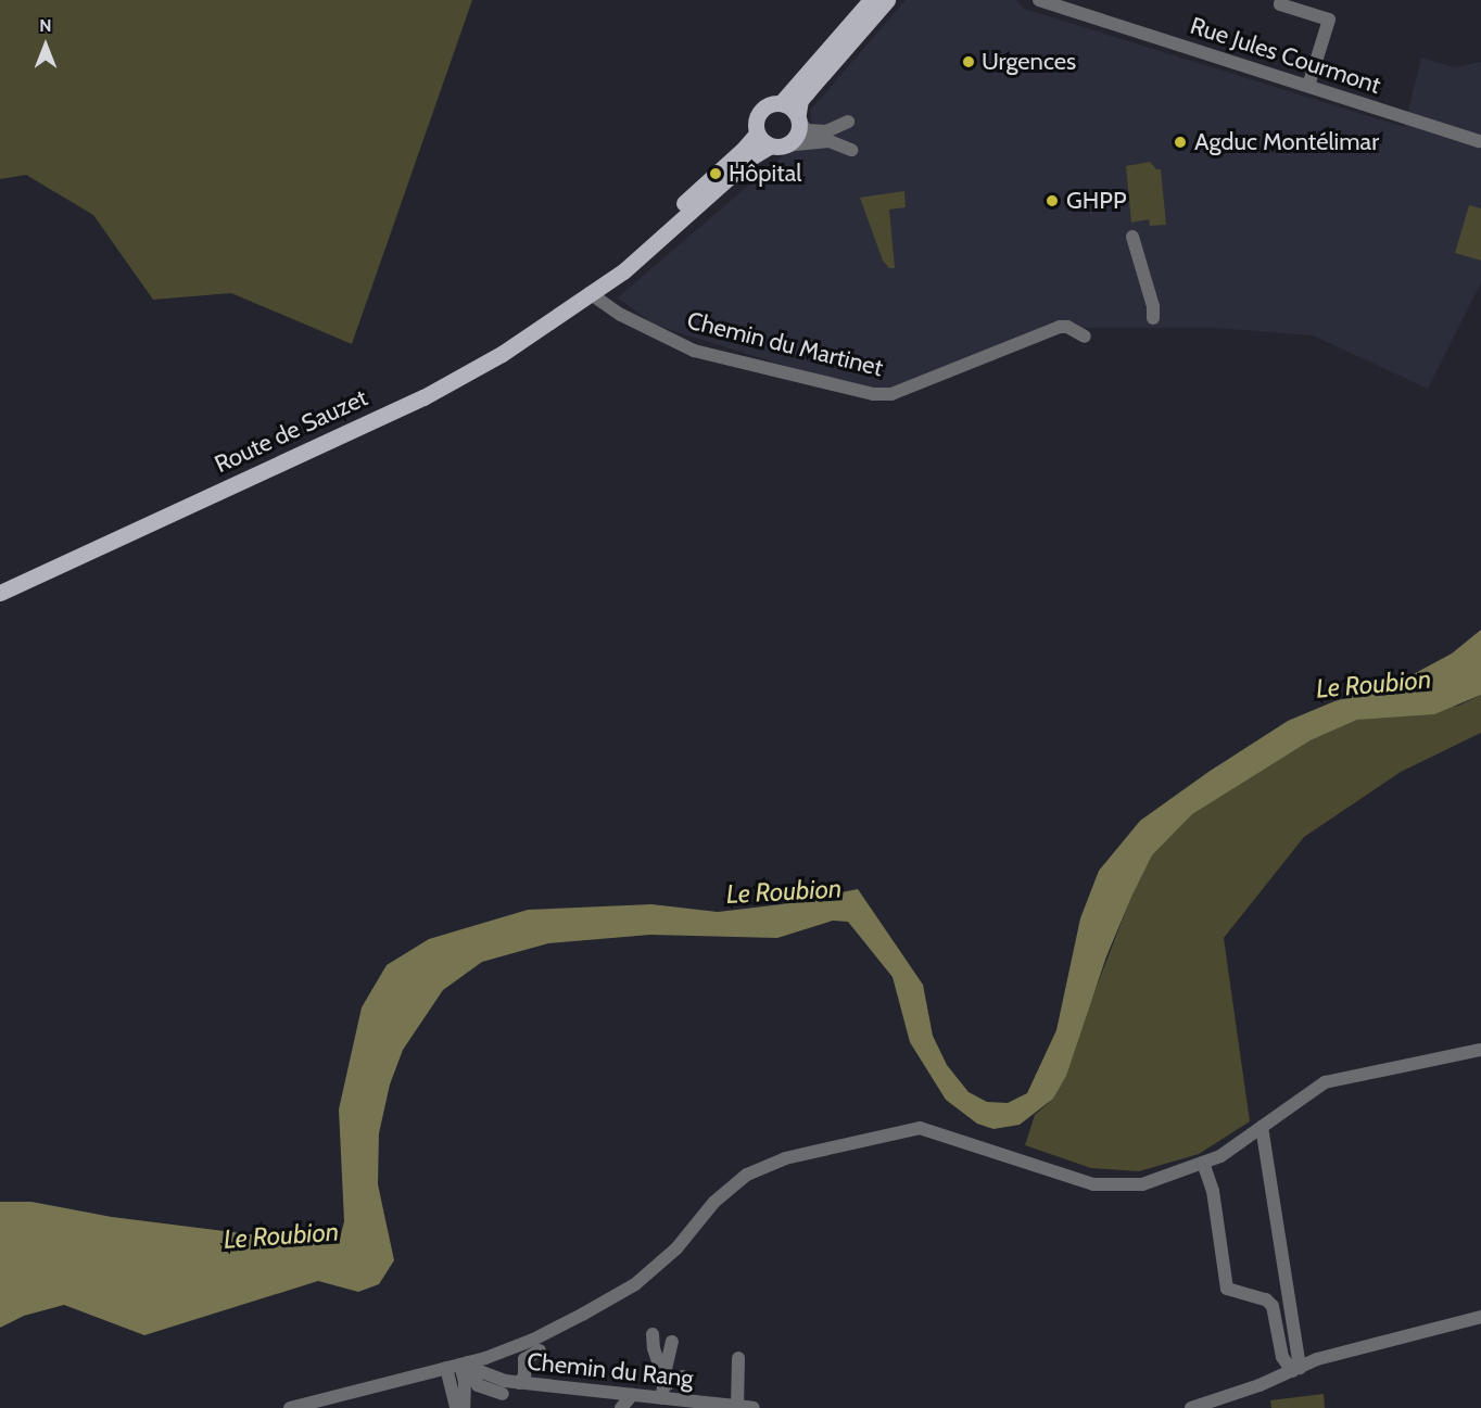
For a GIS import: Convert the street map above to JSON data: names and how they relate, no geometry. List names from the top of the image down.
{
  "streets": {
    "main road": ["Route de Sauzet"],
    "street": ["Rue Jules Courmont", "Chemin du Martinet", "Chemin du Rang"]
  },
  "crossings": [
    ["Chemin du Martinet", "Route de Sauzet"]
  ],
  "water": ["Le Roubion"],
  "places": [
    "Urgences",
    "Agduc Montélimar",
    "Hôpital",
    "GHPP"
  ],
  "north": "top"
}
